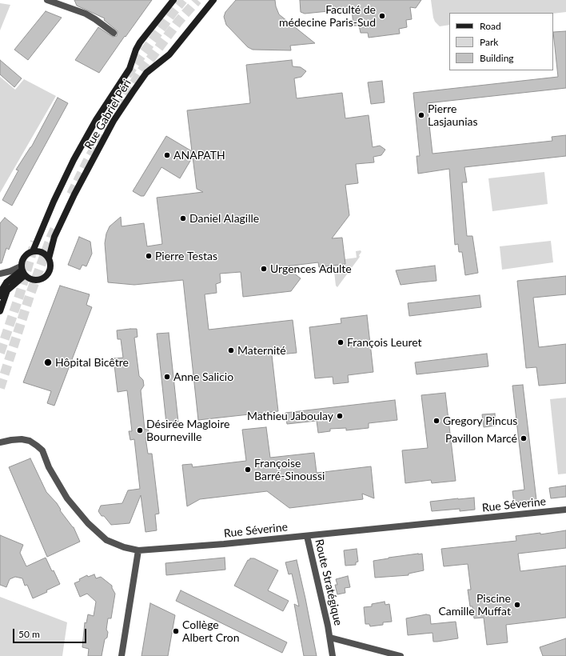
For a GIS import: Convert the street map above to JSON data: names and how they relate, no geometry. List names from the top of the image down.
{
  "streets": {
    "main road": ["Rue Gabriel Péri"],
    "street": ["Rue Séverine", "Route Stratégique"]
  },
  "crossings": [
    ["Rue Séverine", "Route Stratégique"]
  ],
  "places": [
    "Faculté de médecine Paris-Sud",
    "Pierre Lasjaunias",
    "ANAPATH",
    "Daniel Alagille",
    "Pierre Testas",
    "Urgences Adulte",
    "François Leuret",
    "Maternité",
    "Hôpital Bicêtre",
    "Anne Salicio",
    "Mathieu Jaboulay",
    "Gregory Pincus",
    "Désirée Magloire Bourneville",
    "Pavillon Marcé",
    "Françoise Barré-Sinoussi",
    "Piscine Camille Muffat",
    "Collège Albert Cron"
  ],
  "legend": ["Road", "Park", "Building"],
  "scale_bar": "50 m"
}
